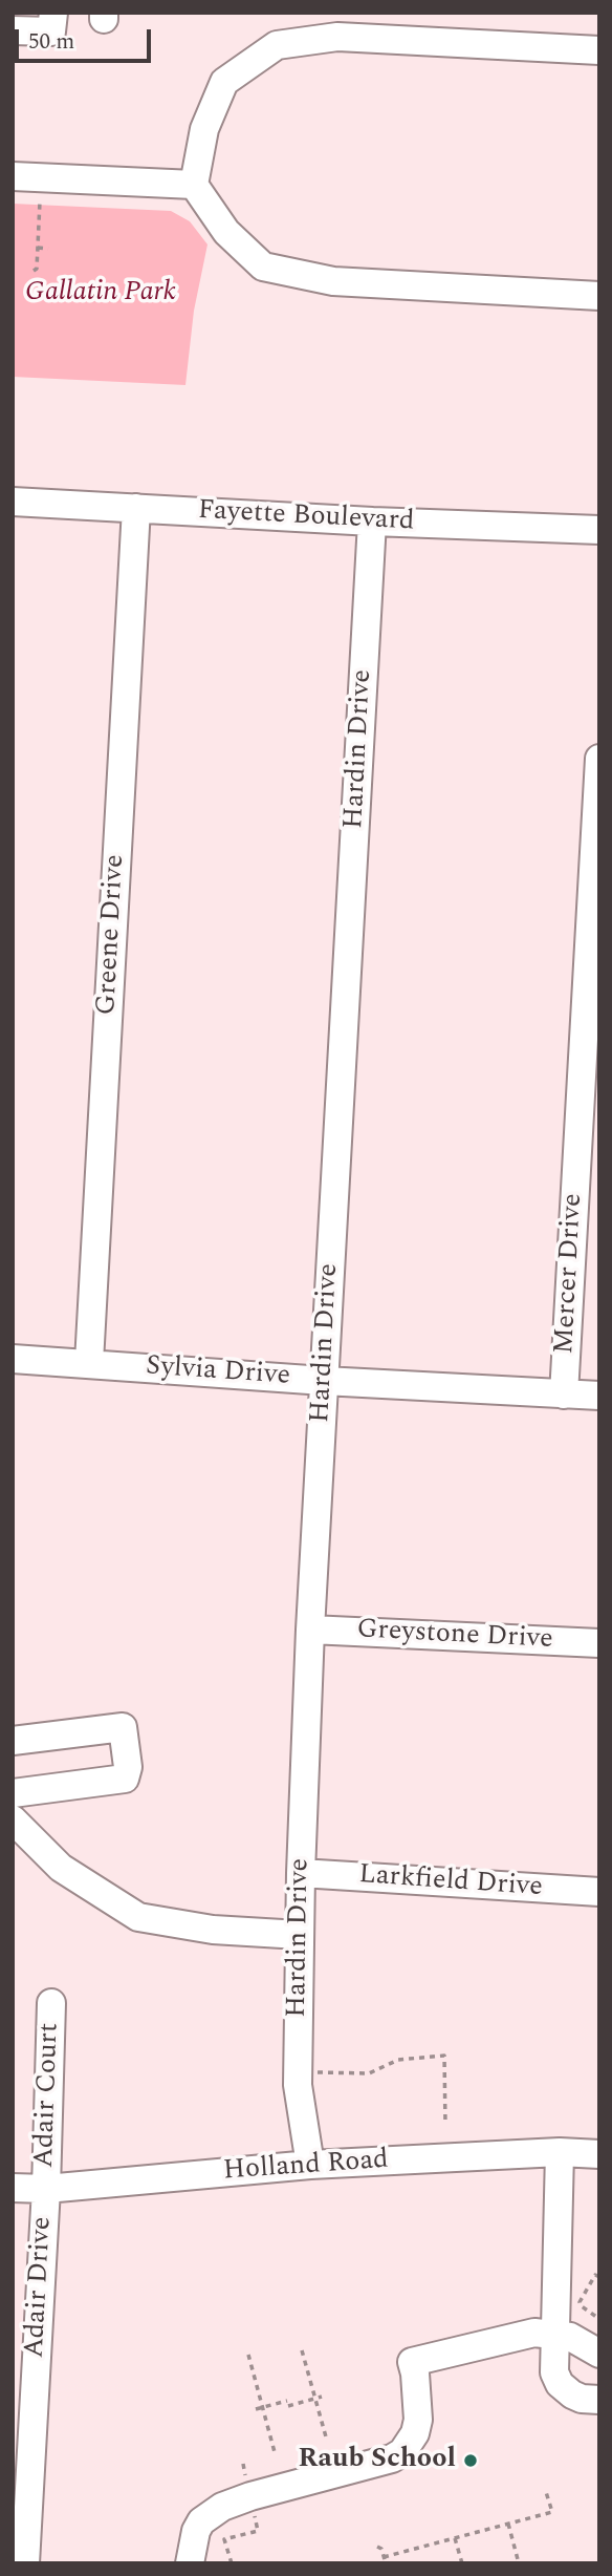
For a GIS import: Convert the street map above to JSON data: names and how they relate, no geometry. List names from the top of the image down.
{
  "streets": {
    "street": [
      "Fayette Boulevard",
      "Hardin Drive",
      "Greene Drive",
      "Mercer Drive",
      "Sylvia Drive",
      "Greystone Drive",
      "Larkfield Drive",
      "Adair Court",
      "Holland Road",
      "Adair Drive"
    ]
  },
  "crossings": [
    ["Fayette Boulevard", "Hardin Drive"],
    ["Fayette Boulevard", "Greene Drive"],
    ["Hardin Drive", "Sylvia Drive"],
    ["Hardin Drive", "Greystone Drive"],
    ["Hardin Drive", "Larkfield Drive"],
    ["Hardin Drive", "Holland Road"],
    ["Greene Drive", "Sylvia Drive"],
    ["Mercer Drive", "Sylvia Drive"],
    ["Adair Court", "Holland Road"],
    ["Adair Court", "Adair Drive"],
    ["Holland Road", "Adair Drive"]
  ],
  "parks": ["Gallatin Park"],
  "places": ["Raub School"],
  "scale_bar": "50 m"
}
